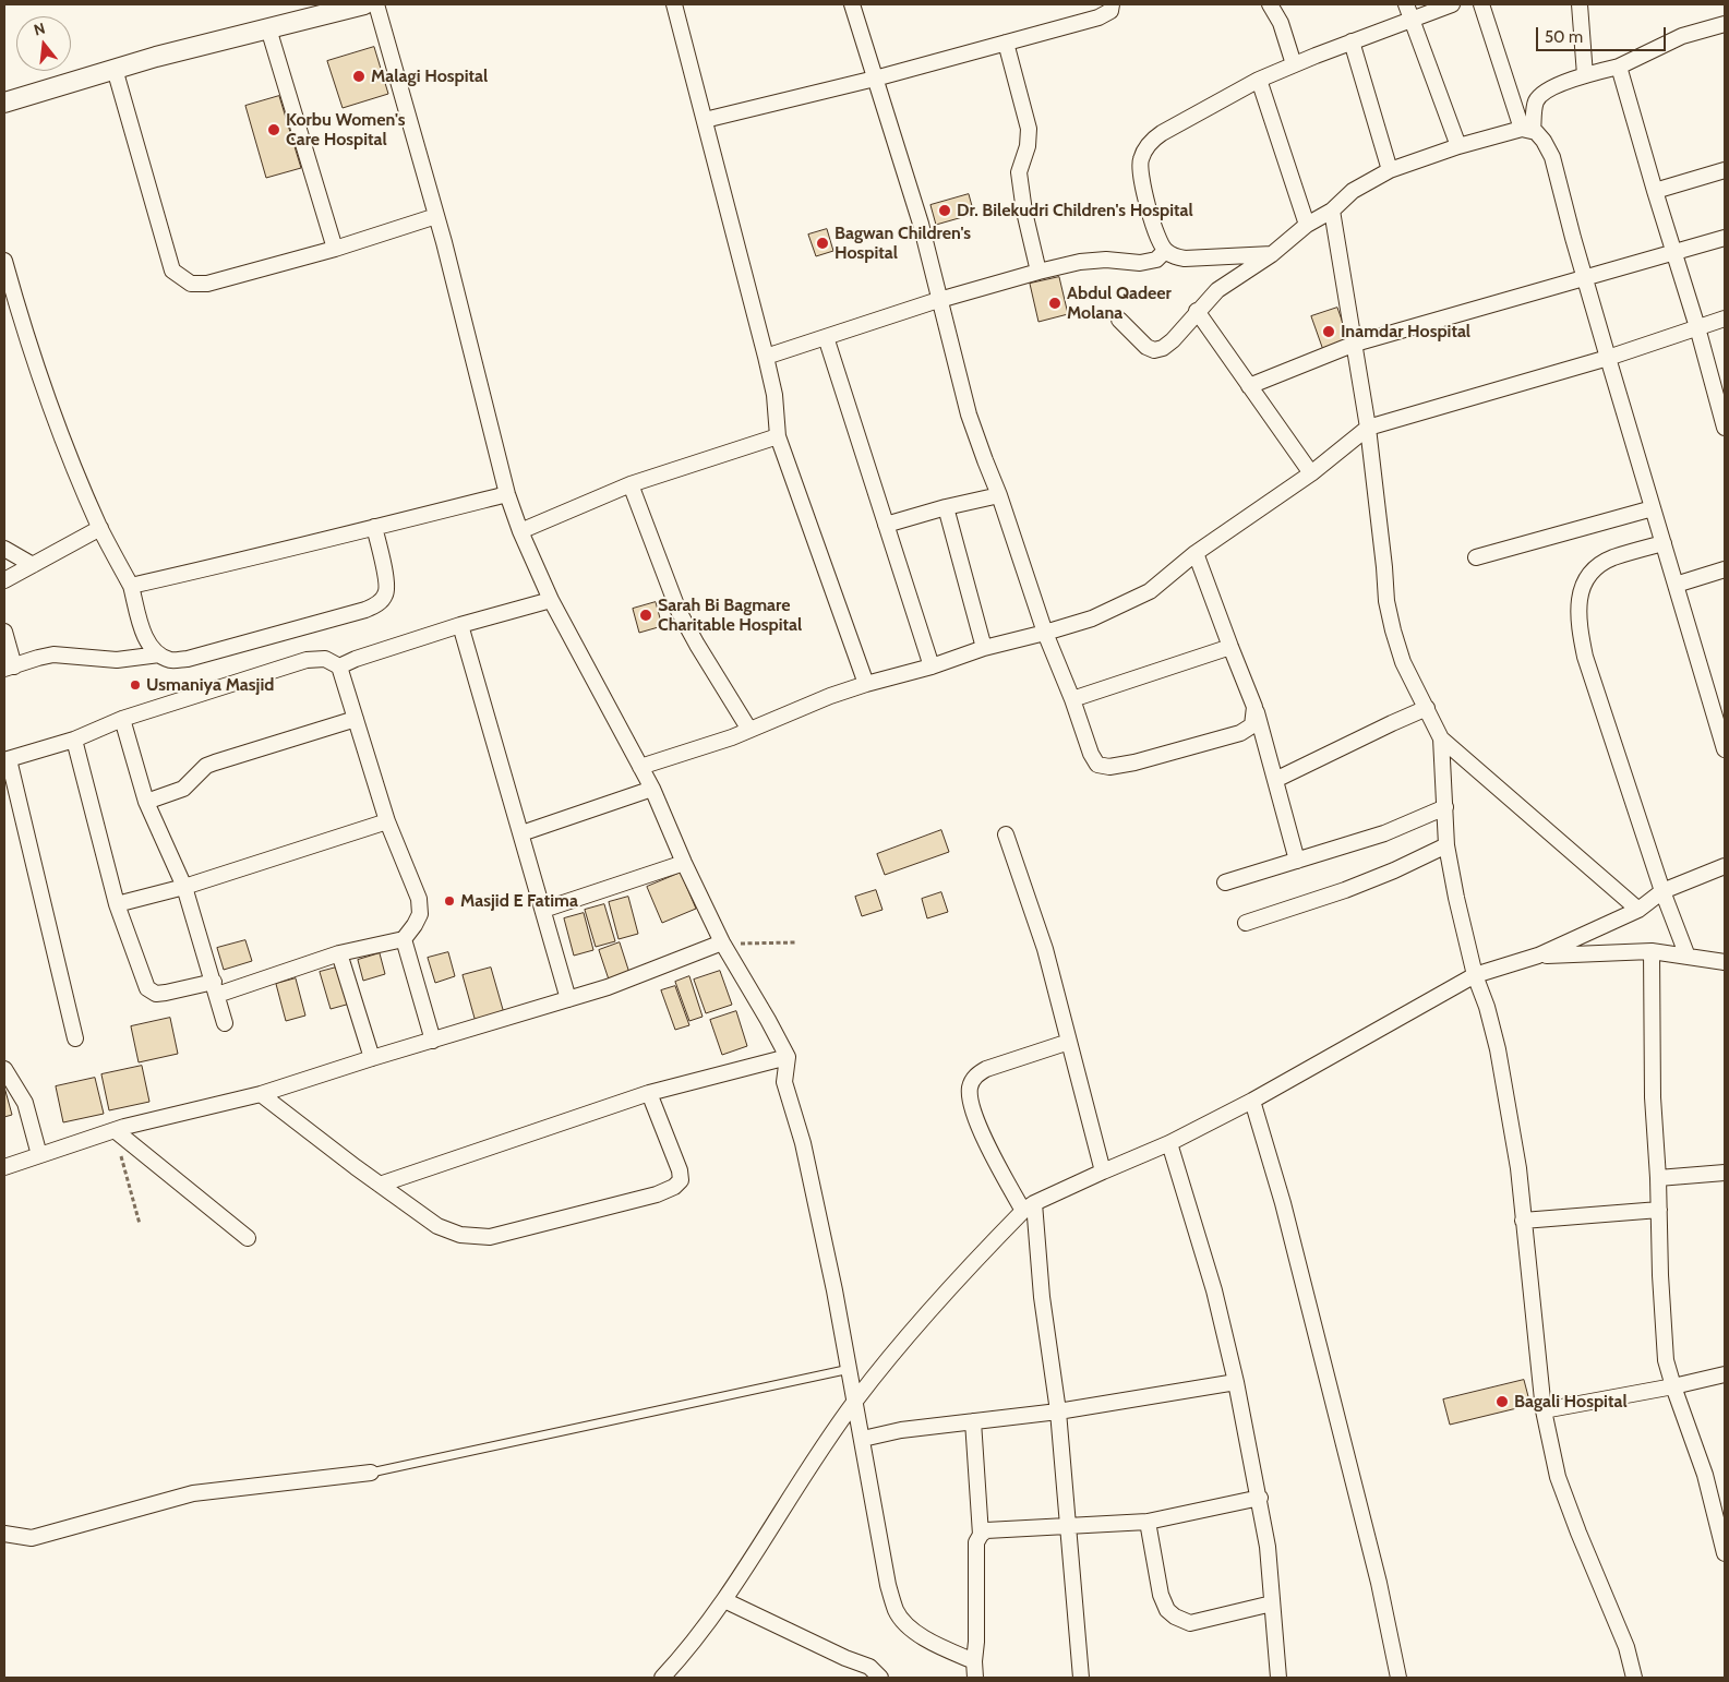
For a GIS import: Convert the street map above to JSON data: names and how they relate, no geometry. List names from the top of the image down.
{
  "places": [
    "Malagi Hospital",
    "Korbu Women's Care Hospital",
    "Dr. Bilekudri Children's Hospital",
    "Bagwan Children's Hospital",
    "Abdul Qadeer Molana",
    "Inamdar Hospital",
    "Sarah Bi Bagmare Charitable Hospital",
    "Usmaniya Masjid",
    "Masjid E Fatima",
    "Bagali Hospital"
  ],
  "scale_bar": "50 m",
  "north": "top"
}
